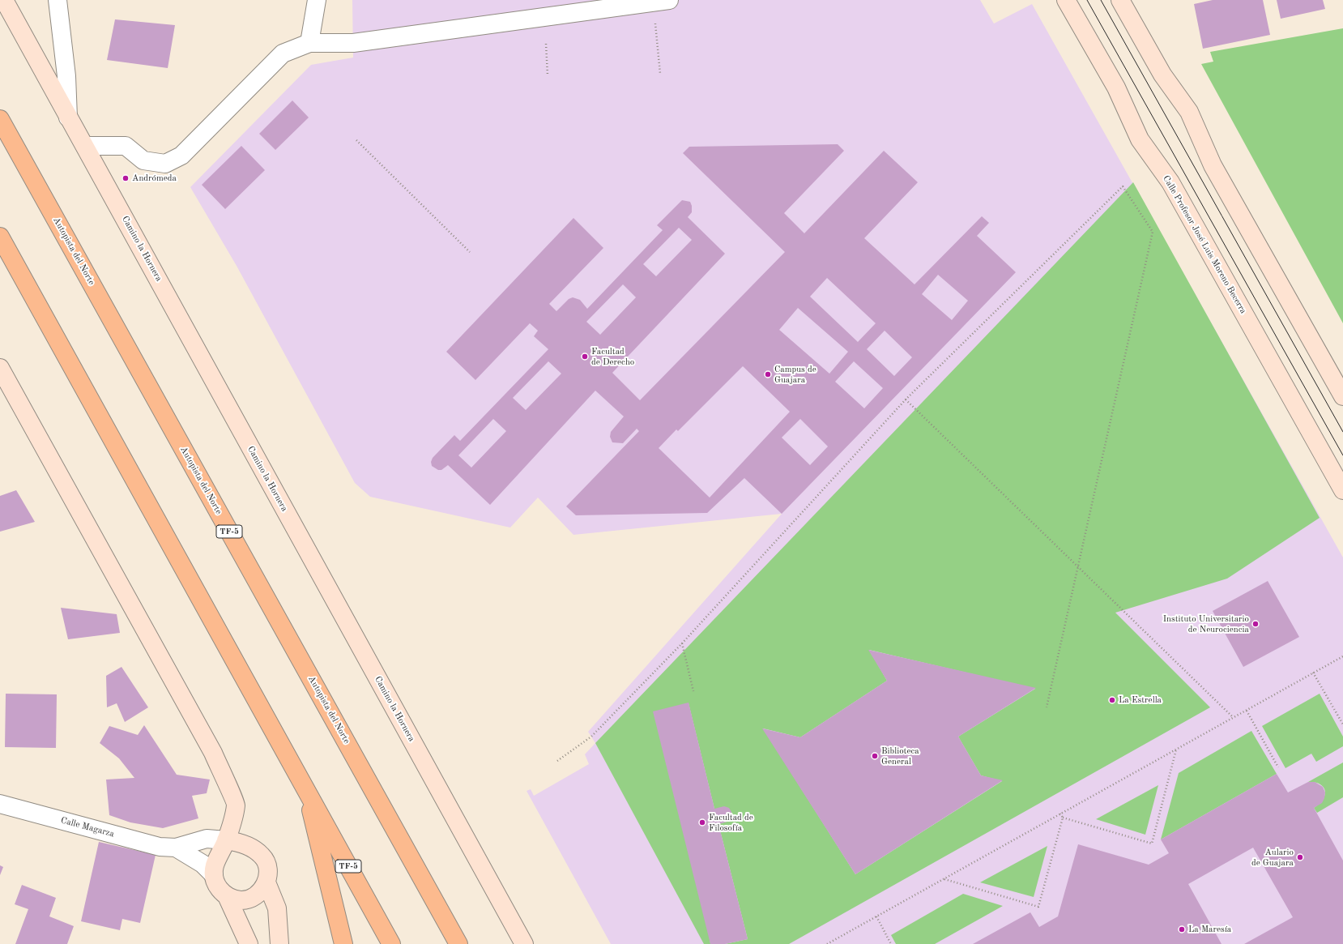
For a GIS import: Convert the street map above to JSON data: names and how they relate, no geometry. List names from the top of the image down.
{
  "streets": {
    "highway": ["Autopista del Norte", "TF-5"],
    "street": ["Calle Profesor José Luis Moreno Becerra", "Camino la Hornera", "Calle Magarza"]
  },
  "places": [
    "Andrómeda",
    "Facultad de Derecho",
    "Campus de Guajara",
    "Instituto Universitario de Neurociencia",
    "La Estrella",
    "Biblioteca General",
    "Facultad de Filosofía",
    "Aulario de Guajara",
    "La Maresía"
  ]
}
